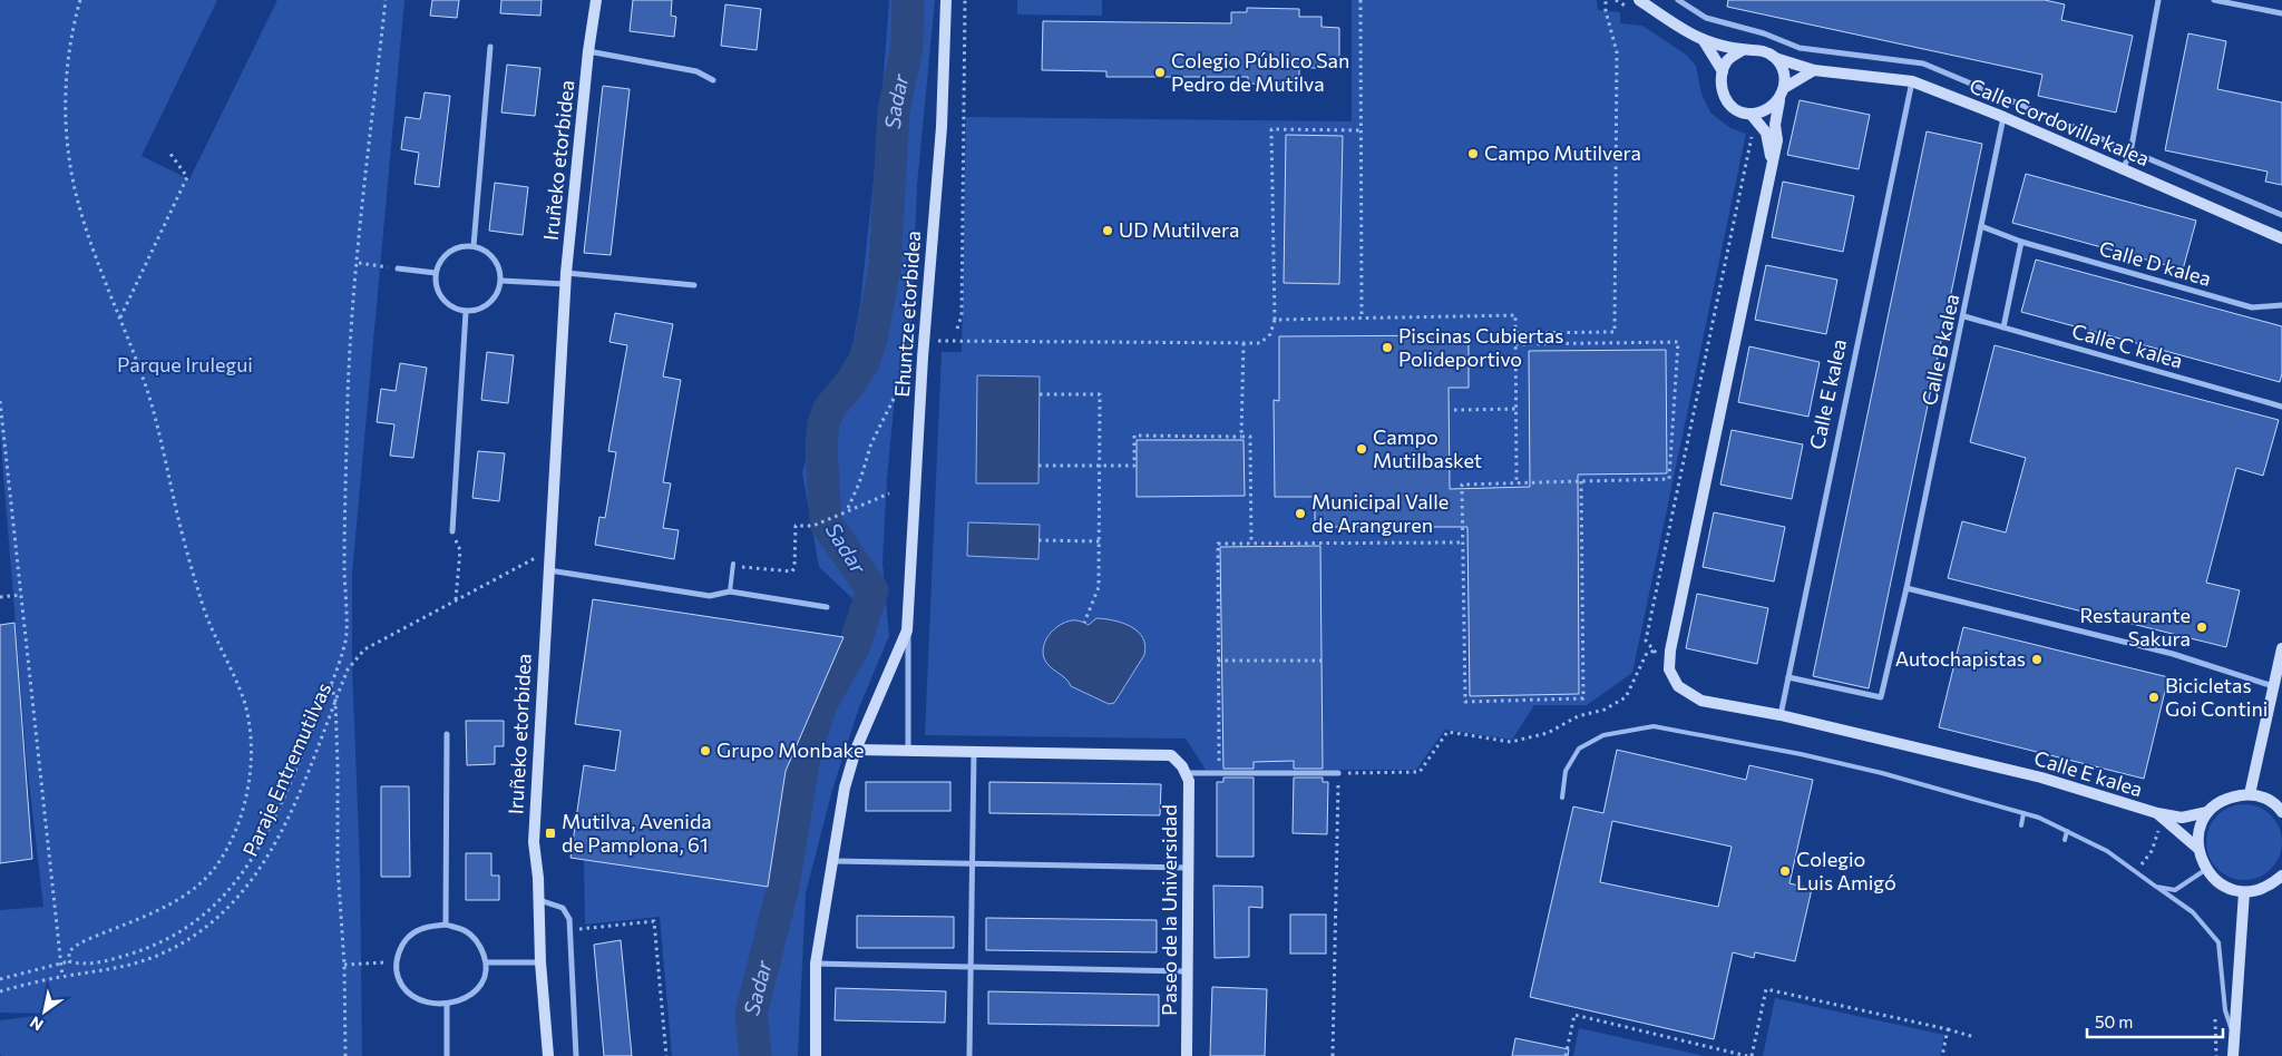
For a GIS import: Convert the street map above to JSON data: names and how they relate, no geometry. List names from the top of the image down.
{
  "streets": {
    "street": [
      "Calle Cordovilla kalea",
      "Iruñeko etorbidea",
      "Calle D kalea",
      "Ehuntze etorbidea",
      "Calle C kalea",
      "Calle B kalea",
      "Calle E kalea",
      "Paseo de la Universidad"
    ],
    "path": ["Paraje Entremutilvas"]
  },
  "crossings": [
    ["Calle Cordovilla kalea", "Calle B kalea"],
    ["Calle Cordovilla kalea", "Calle E kalea"],
    ["Iruñeko etorbidea", "Paraje Entremutilvas"],
    ["Calle D kalea", "Calle B kalea"],
    ["Calle C kalea", "Calle B kalea"],
    ["Calle B kalea", "Calle E kalea"]
  ],
  "water": ["Sadar"],
  "parks": ["Parque Irulegui"],
  "places": {
    "other": [
      "Colegio Público San Pedro de Mutilva",
      "Campo Mutilvera",
      "UD Mutilvera",
      "Piscinas Cubiertas Polideportivo",
      "Campo Mutilbasket",
      "Municipal Valle de Aranguren",
      "Restaurante Sakura",
      "Autochapistas",
      "Bicicletas Goi Contini",
      "Grupo Monbake",
      "Colegio Luis Amigó"
    ],
    "transit": ["Mutilva, Avenida de Pamplona, 61"]
  },
  "scale_bar": "50 m",
  "north": "bottom left"
}
